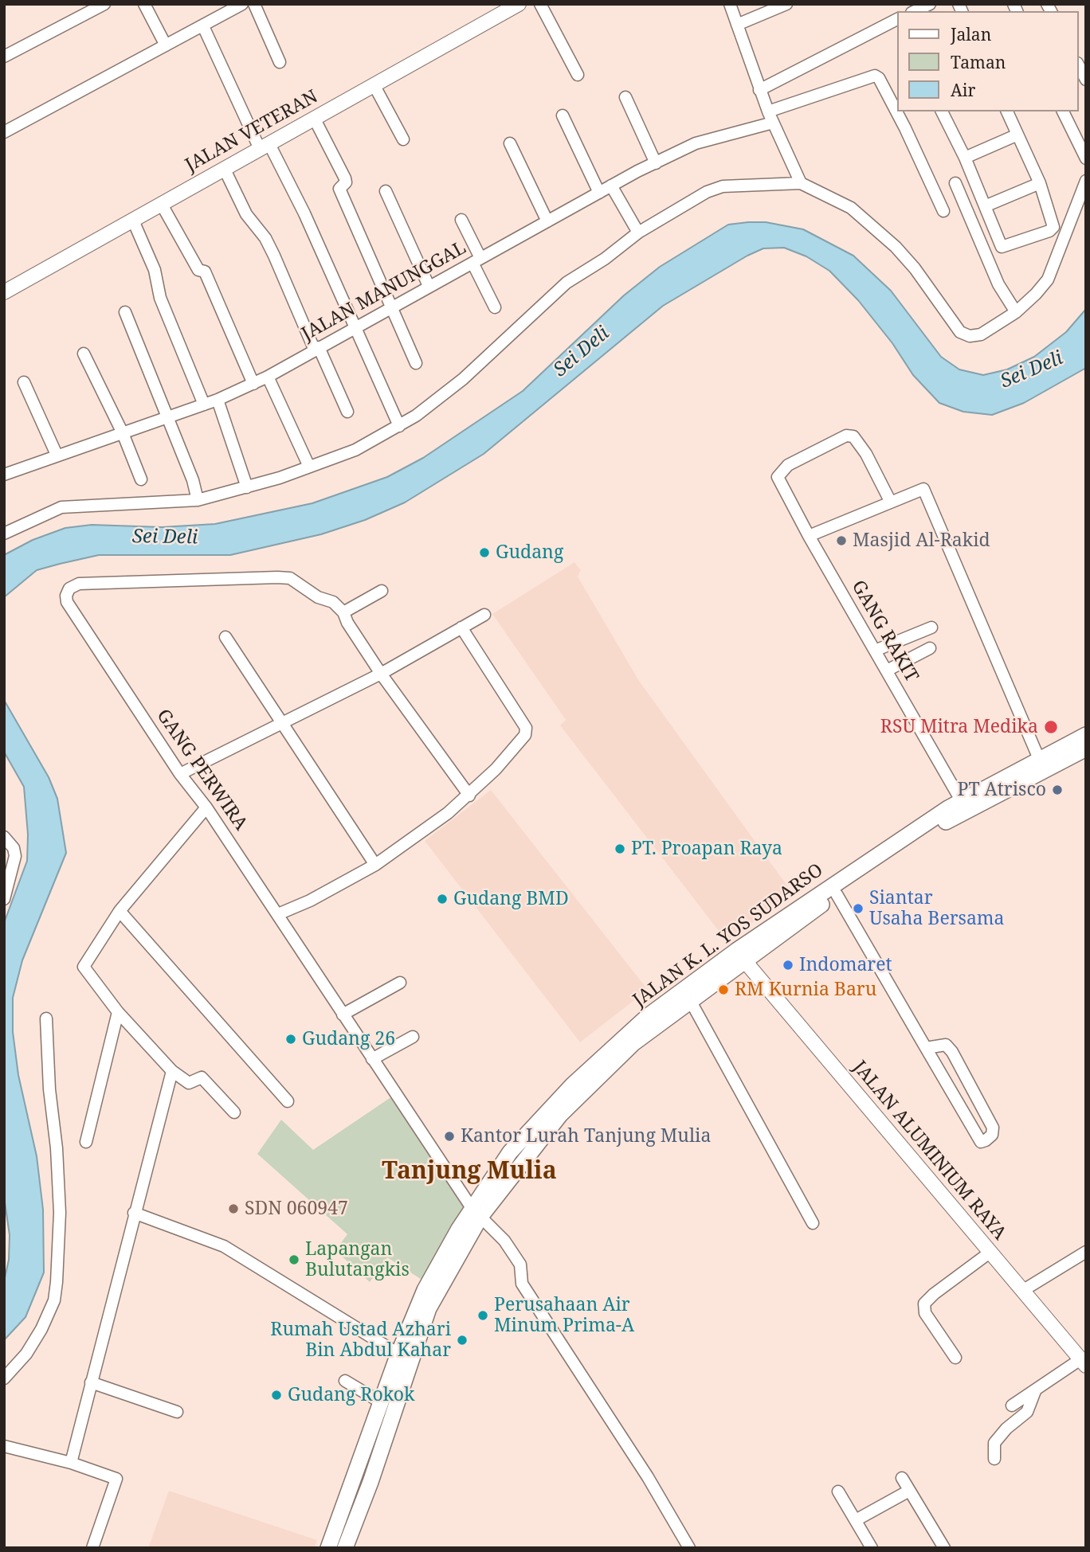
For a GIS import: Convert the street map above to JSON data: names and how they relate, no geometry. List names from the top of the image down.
{
  "streets": {
    "highway": ["JALAN K. L. YOS SUDARSO"],
    "main road": ["JALAN VETERAN", "JALAN ALUMINIUM RAYA"],
    "street": ["JALAN MANUNGGAL", "GANG RAKIT", "GANG PERWIRA"]
  },
  "crossings": [
    ["GANG RAKIT", "JALAN K. L. YOS SUDARSO"],
    ["GANG PERWIRA", "JALAN K. L. YOS SUDARSO"],
    ["JALAN K. L. YOS SUDARSO", "JALAN ALUMINIUM RAYA"]
  ],
  "districts": ["Tanjung Mulia"],
  "water": ["Sei Deli"],
  "places": [
    "Masjid Al-Rakid",
    "Gudang",
    "RSU Mitra Medika",
    "PT Atrisco",
    "PT. Proapan Raya",
    "Gudang BMD",
    "Siantar Usaha Bersama",
    "Indomaret",
    "RM Kurnia Baru",
    "Gudang 26",
    "Kantor Lurah Tanjung Mulia",
    "SDN 060947",
    "Lapangan Bulutangkis",
    "Perusahaan Air Minum Prima-A",
    "Rumah Ustad Azhari Bin Abdul Kahar",
    "Gudang Rokok"
  ],
  "legend": ["Jalan", "Taman", "Air"]
}
